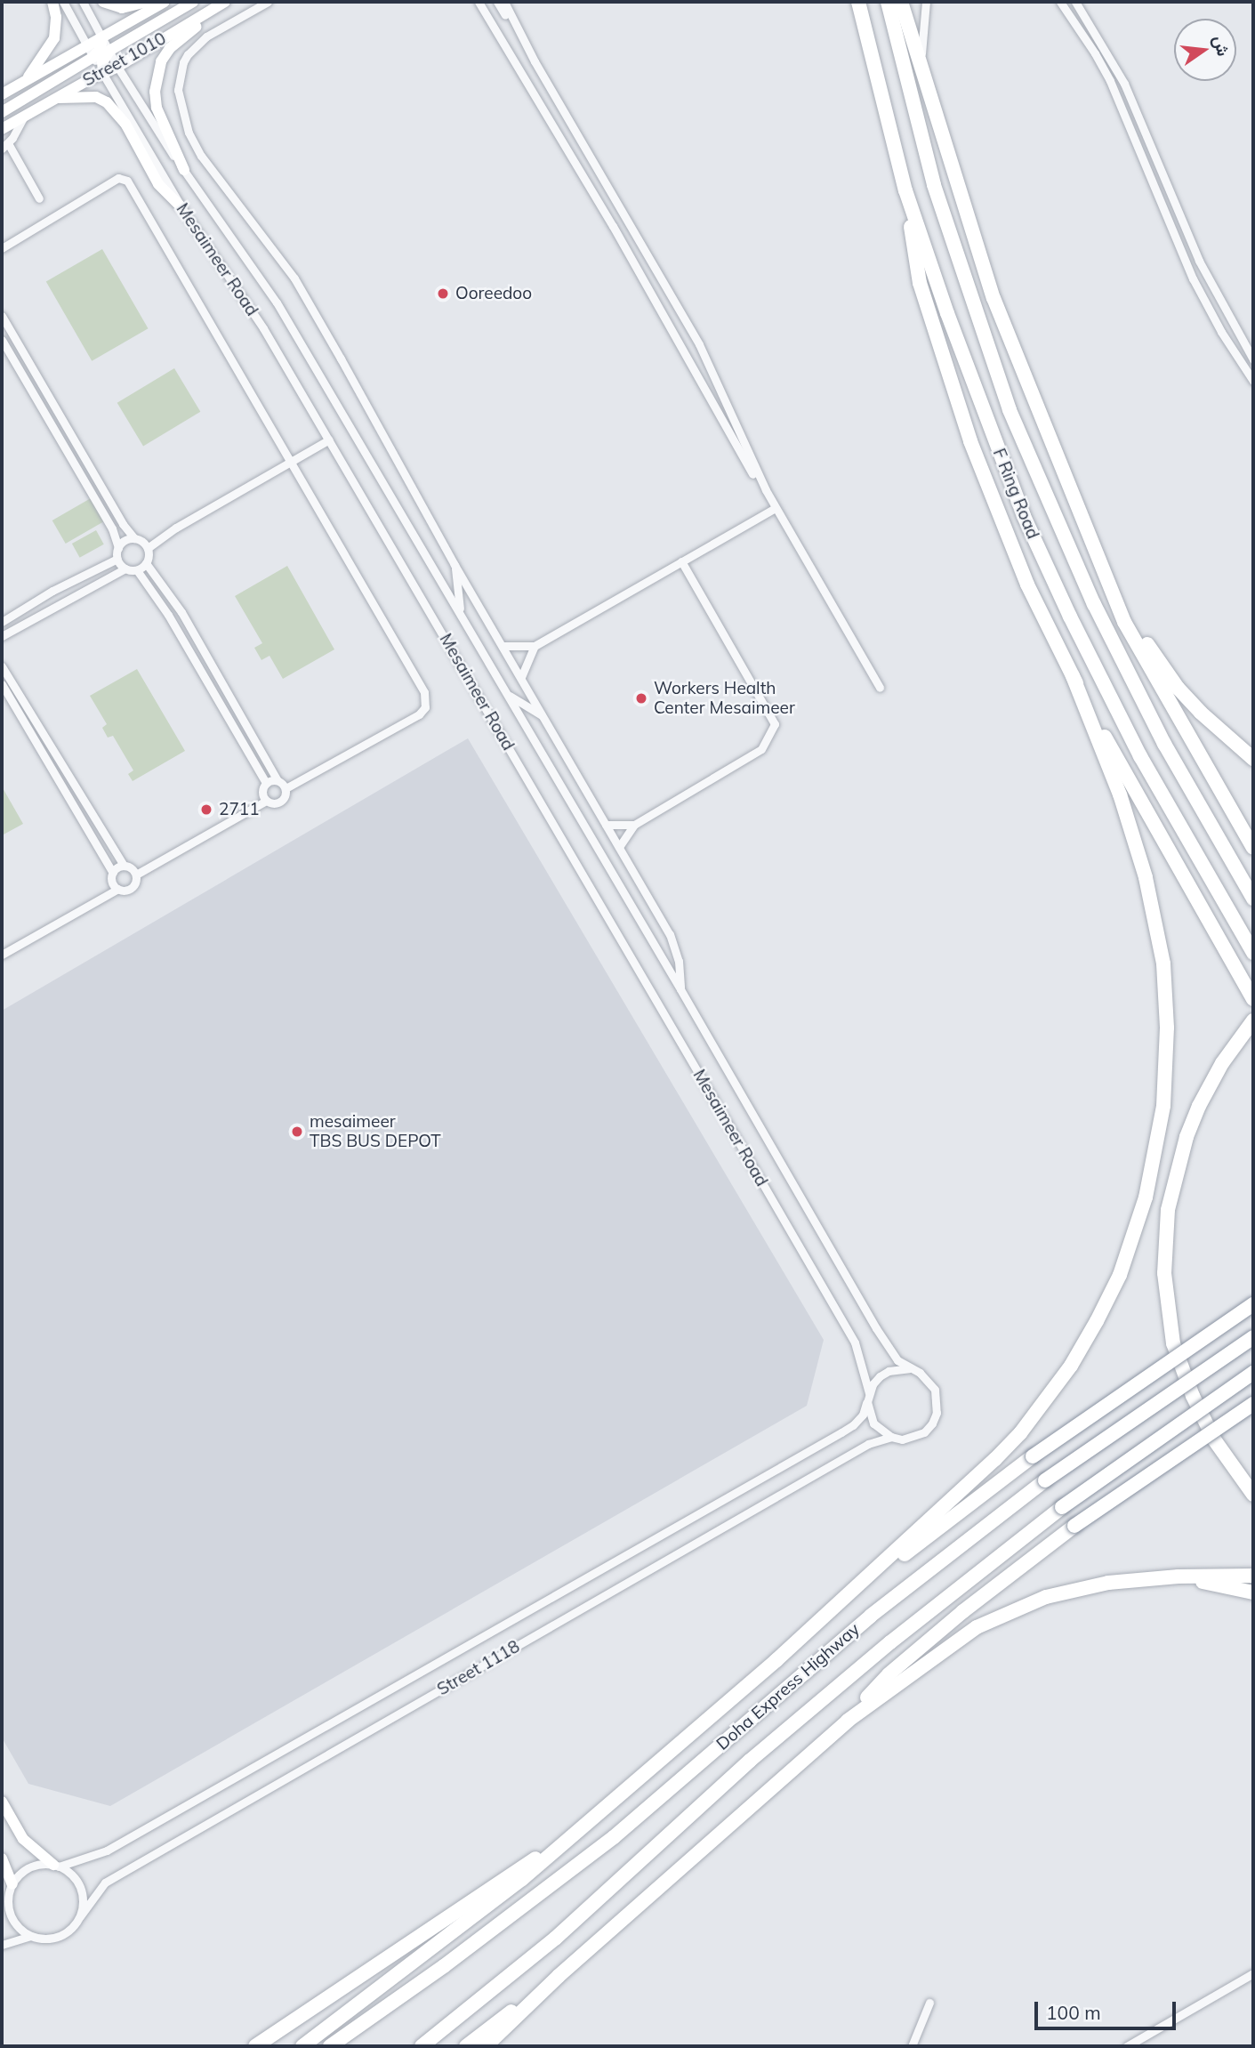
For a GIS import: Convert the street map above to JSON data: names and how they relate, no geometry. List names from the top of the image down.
{
  "streets": {
    "highway": ["F Ring Road", "Doha Express Highway"],
    "street": ["Street 1010", "Mesaimeer Road", "Street 1118"]
  },
  "crossings": [
    ["Street 1010", "Mesaimeer Road"],
    ["Mesaimeer Road", "Street 1118"]
  ],
  "places": [
    "Ooreedoo",
    "Workers Health Center Mesaimeer",
    "2711",
    "mesaimeer TBS BUS DEPOT"
  ],
  "scale_bar": "100 m",
  "north": "right"
}
